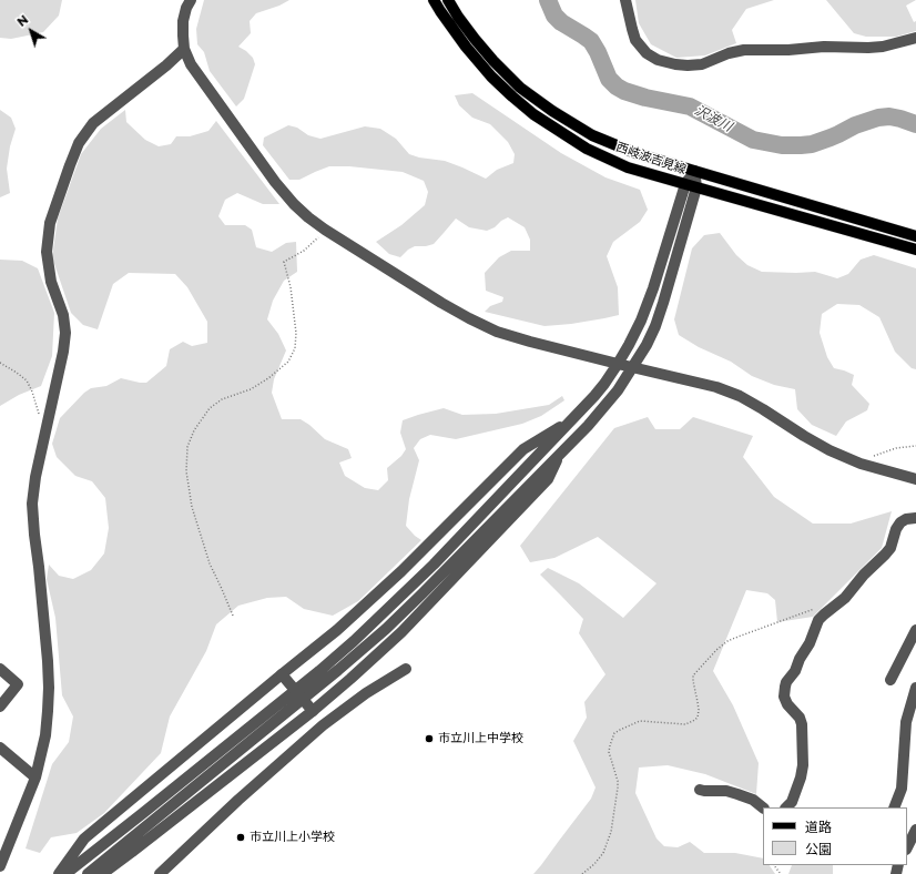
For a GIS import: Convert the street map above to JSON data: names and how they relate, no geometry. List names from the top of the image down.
{
  "streets": {
    "main road": ["西岐波吉見線"]
  },
  "water": ["沢波川"],
  "places": ["市立川上中学校", "市立川上小学校"],
  "legend": ["道路", "公園"],
  "north": "top left"
}
